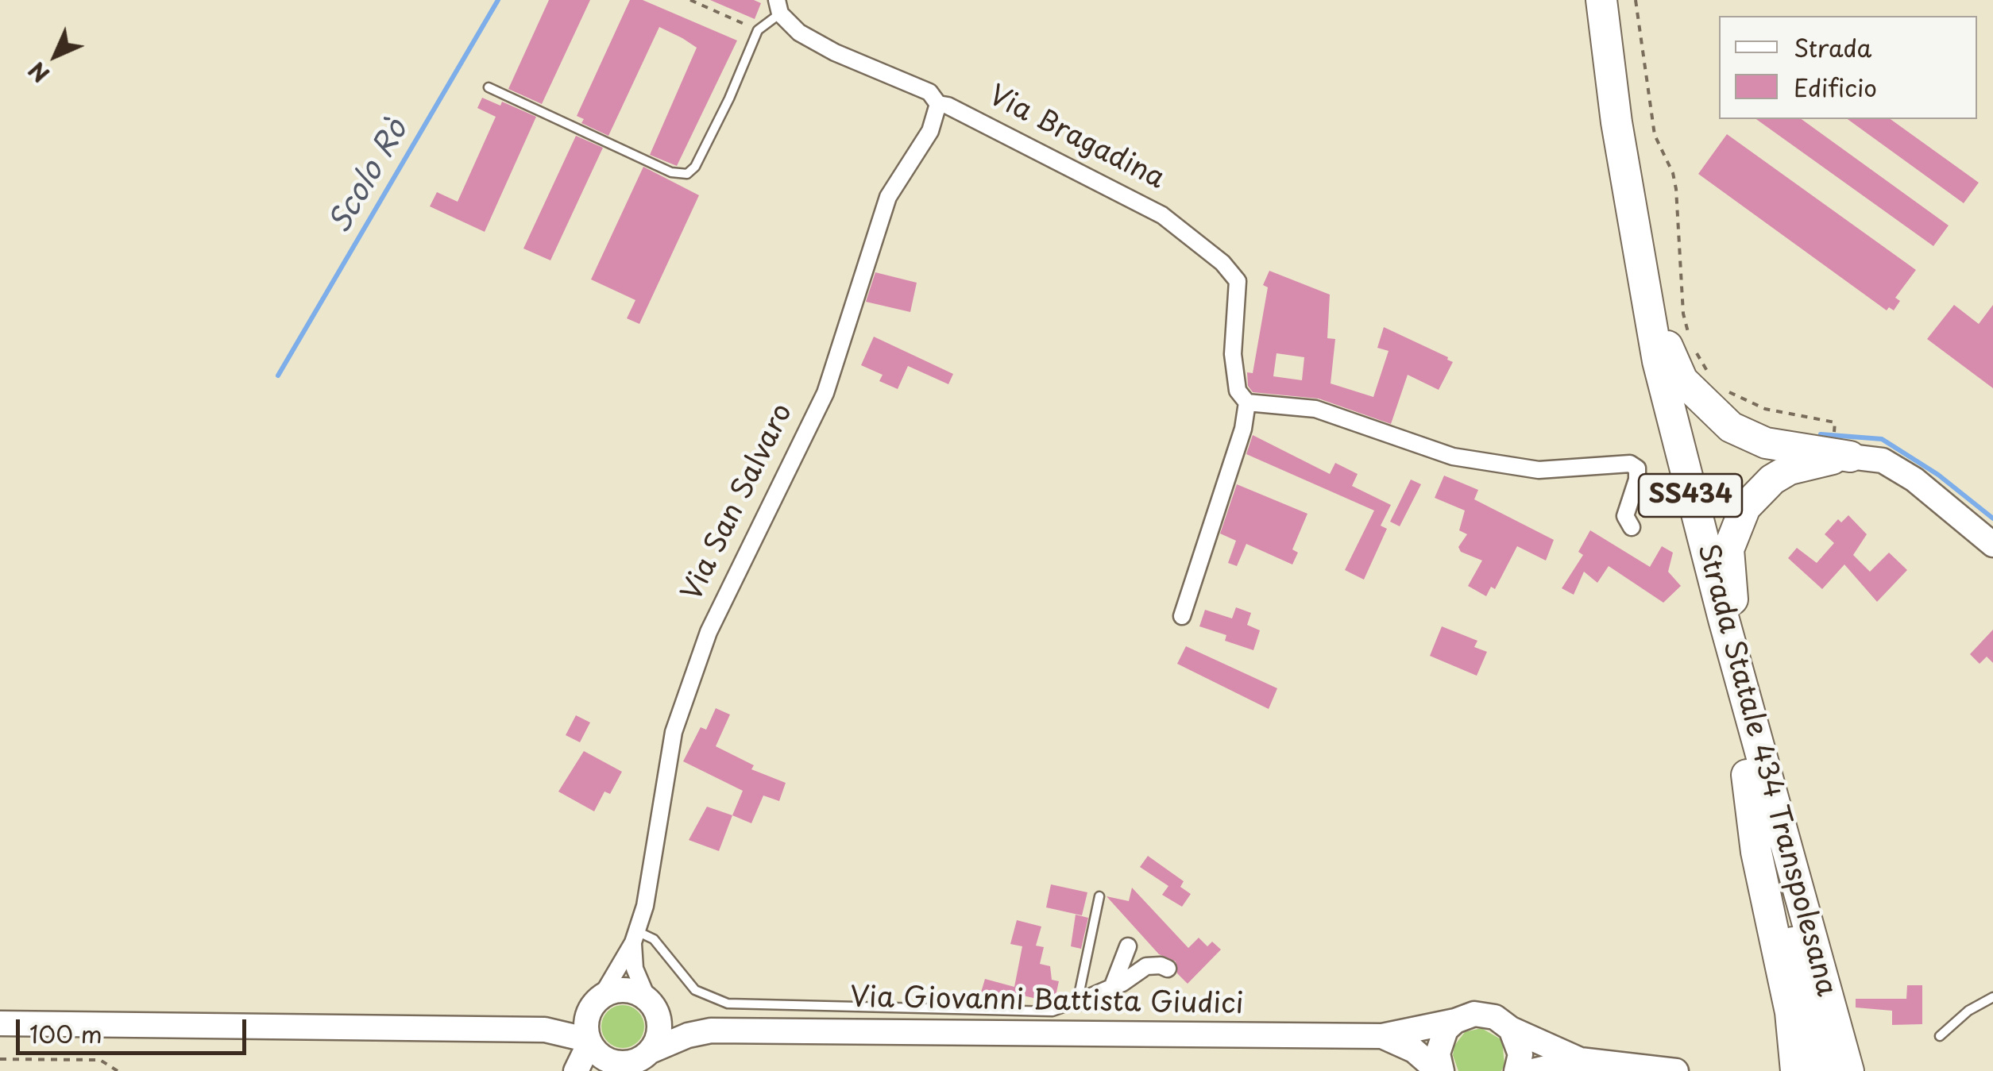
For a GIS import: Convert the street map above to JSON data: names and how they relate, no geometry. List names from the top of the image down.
{
  "streets": {
    "highway": ["SS434", "Strada Statale 434 Transpolesana"],
    "main road": ["Via Giovanni Battista Giudici"],
    "street": ["Via Bragadina", "Via San Salvaro"]
  },
  "crossings": [
    ["Via Bragadina", "Via San Salvaro"],
    ["Via San Salvaro", "Via Giovanni Battista Giudici"]
  ],
  "water": ["Scolo Rò"],
  "legend": ["Strada", "Edificio"],
  "scale_bar": "100 m",
  "north": "bottom left"
}
